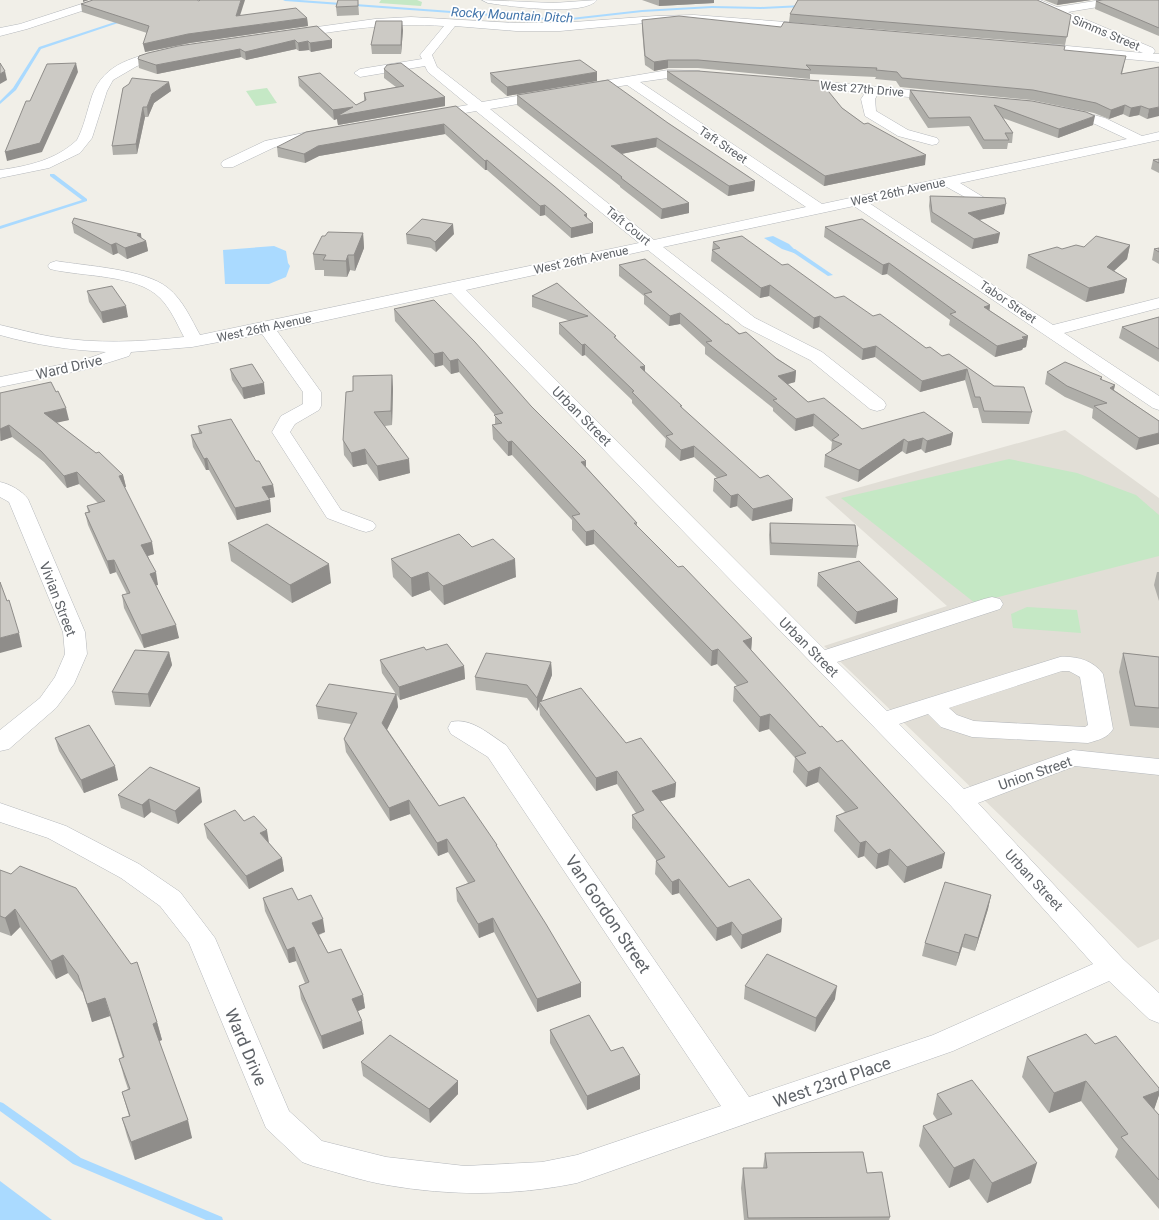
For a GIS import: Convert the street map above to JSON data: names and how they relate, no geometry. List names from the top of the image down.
{
  "streets": {
    "street": [
      "Simms Street",
      "West 27th Drive",
      "Taft Street",
      "West 26th Avenue",
      "Taft Court",
      "Tabor Street",
      "Ward Drive",
      "Urban Street",
      "Vivian Street",
      "Union Street",
      "Van Gordon Street",
      "West 23rd Place"
    ]
  },
  "crossings": [
    ["Taft Street", "West 26th Avenue"],
    ["West 26th Avenue", "Taft Court"],
    ["West 26th Avenue", "Tabor Street"],
    ["West 26th Avenue", "Ward Drive"],
    ["West 26th Avenue", "Urban Street"],
    ["Ward Drive", "West 23rd Place"],
    ["Urban Street", "Union Street"],
    ["Urban Street", "West 23rd Place"],
    ["Van Gordon Street", "West 23rd Place"]
  ],
  "water": ["Rocky Mountain Ditch"]
}
